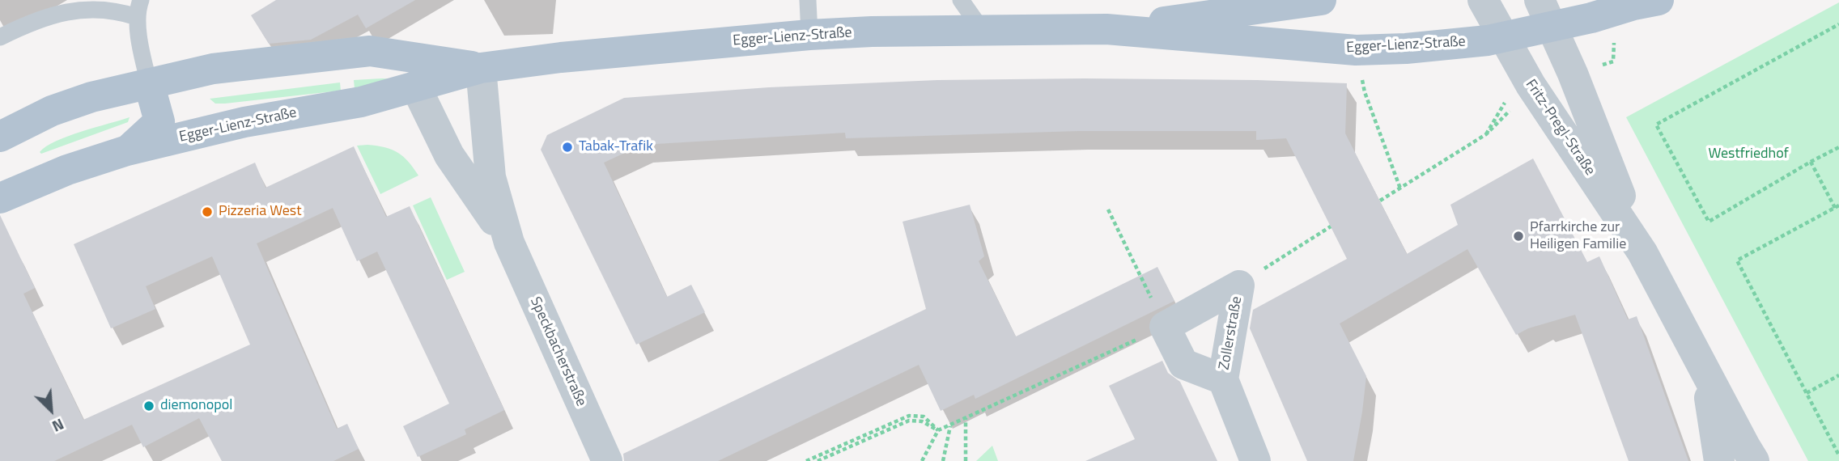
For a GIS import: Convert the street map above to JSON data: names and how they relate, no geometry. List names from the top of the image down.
{
  "streets": {
    "main road": ["Egger-Lienz-Straße"],
    "street": ["Fritz-Pregl-Straße", "Zollerstraße", "Speckbacherstraße"]
  },
  "crossings": [
    ["Egger-Lienz-Straße", "Fritz-Pregl-Straße"],
    ["Egger-Lienz-Straße", "Speckbacherstraße"]
  ],
  "parks": ["Westfriedhof"],
  "places": [
    "Tabak-Trafik",
    "Pizzeria West",
    "Pfarrkirche zur Heiligen Familie",
    "diemonopol"
  ],
  "north": "bottom right"
}
